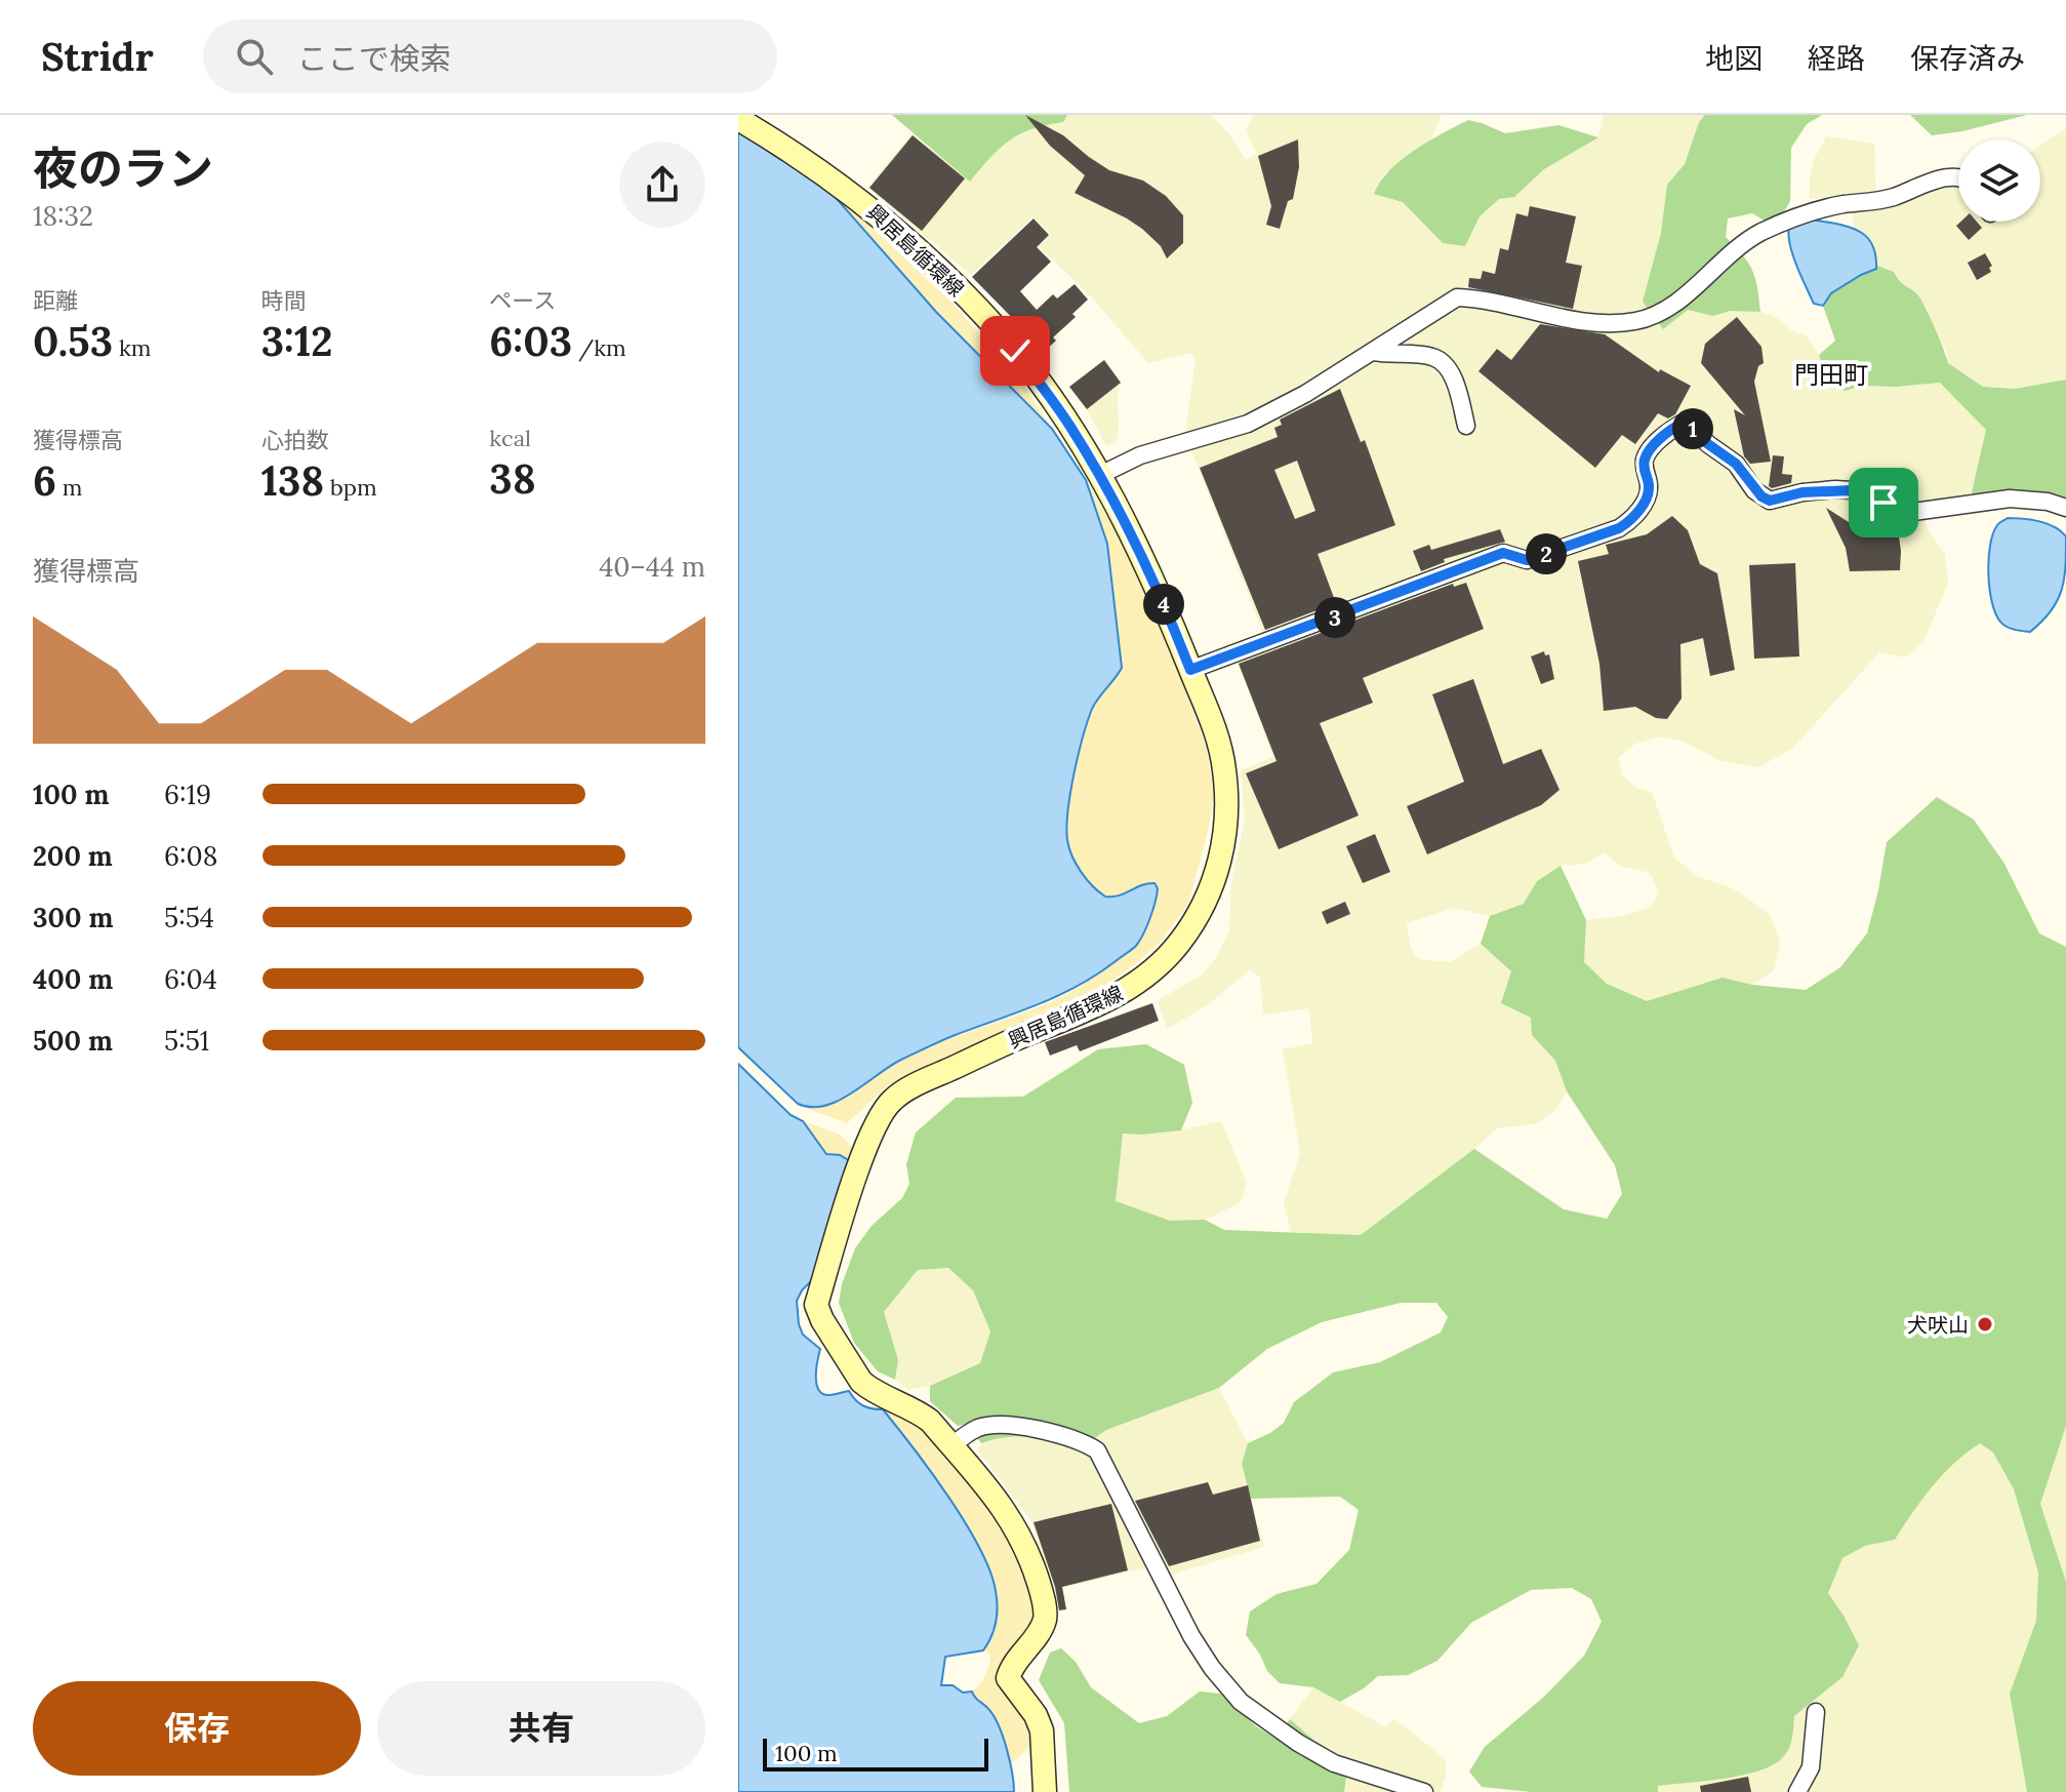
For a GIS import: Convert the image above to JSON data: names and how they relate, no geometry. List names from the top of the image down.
{
  "streets": {
    "main road": ["興居島循環線"]
  },
  "districts": ["門田町"],
  "places": ["犬吠山"],
  "scale_bar": "100 m",
  "page": {
    "header": "Stridr",
    "search": "ここで検索",
    "nav": ["地図", "経路", "保存済み"],
    "heading": ["夜のラン", "18:32"],
    "stats": [
      ["距離", "0.53 km"],
      ["時間", "3:12"],
      ["ペース", "6:03 /km"],
      ["獲得標高", "6 m"],
      ["心拍数", "138 bpm"],
      ["kcal", "38"]
    ],
    "pins": [
      "1",
      "2",
      "4",
      "3"
    ],
    "chart": ["獲得標高", "40–44 m"],
    "list": [
      {
        "name": "100 m",
        "note": "6:19"
      },
      {
        "name": "200 m",
        "note": "6:08"
      },
      {
        "name": "300 m",
        "note": "5:54"
      },
      {
        "name": "400 m",
        "note": "6:04"
      },
      {
        "name": "500 m",
        "note": "5:51"
      }
    ],
    "buttons": ["保存", "共有"],
    "scale": "100 m"
  }
}
